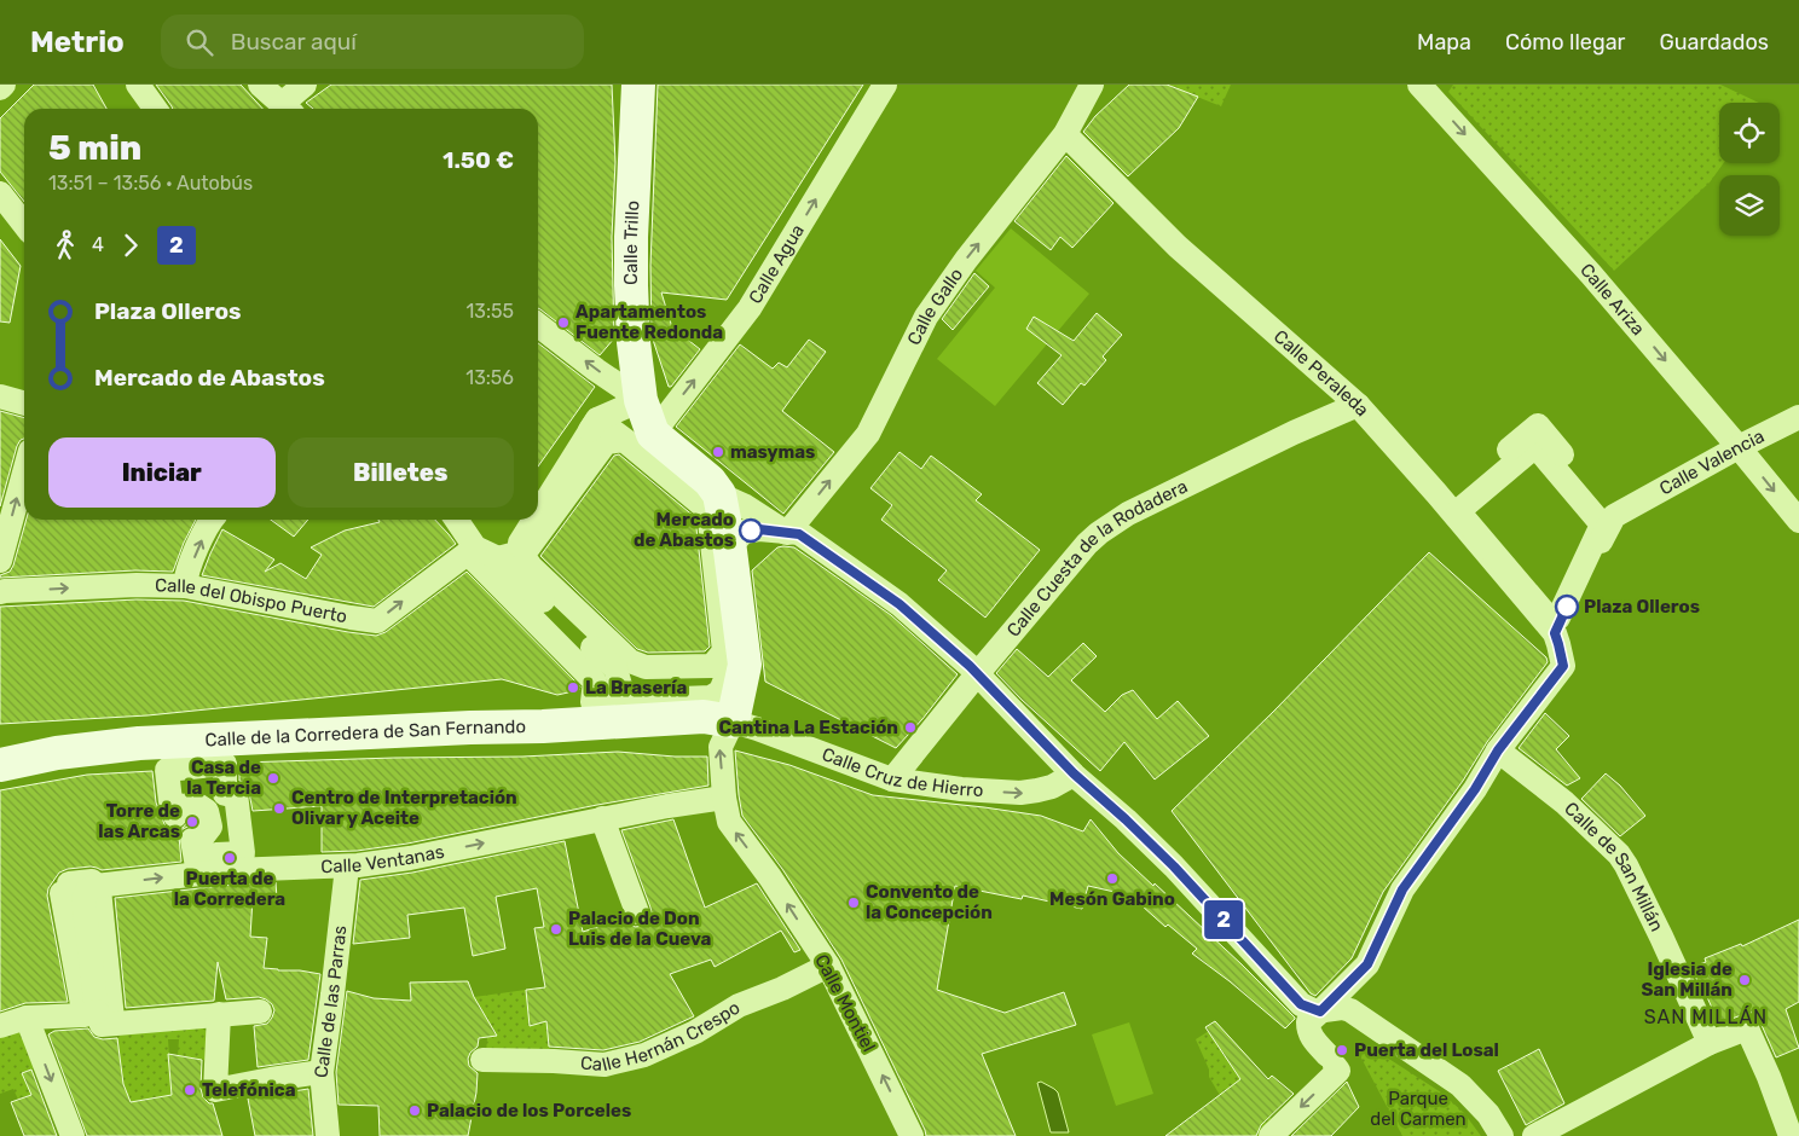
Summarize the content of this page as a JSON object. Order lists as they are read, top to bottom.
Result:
{
  "streets": {
    "street": [
      "Calle Trillo",
      "Calle Agua",
      "Calle Ariza",
      "Calle Gallo",
      "Calle Peraleda",
      "Calle Valencia",
      "Calle Cuesta de la Rodadera",
      "Calle del Obispo Puerto",
      "Calle de la Corredera de San Fernando",
      "Calle Cruz de Hierro",
      "Calle Ventanas",
      "Calle de San Millán",
      "Calle de las Parras",
      "Calle Montiel",
      "Calle Hernán Crespo"
    ]
  },
  "crossings": [
    ["Calle Trillo", "Calle Agua"],
    ["Calle Ariza", "Calle Valencia"],
    ["Calle Gallo", "Calle Peraleda"],
    ["Calle Peraleda", "Calle Cuesta de la Rodadera"],
    ["Calle Cuesta de la Rodadera", "Calle Cruz de Hierro"],
    ["Calle de la Corredera de San Fernando", "Calle Cruz de Hierro"],
    ["Calle de la Corredera de San Fernando", "Calle Montiel"],
    ["Calle Cruz de Hierro", "Calle Montiel"],
    ["Calle Ventanas", "Calle de las Parras"],
    ["Calle Ventanas", "Calle Montiel"],
    ["Calle Montiel", "Calle Hernán Crespo"]
  ],
  "one_way": [
    "Calle Agua",
    "Calle Ariza",
    "Calle Gallo",
    "Calle del Obispo Puerto",
    "Calle Cruz de Hierro",
    "Calle Ventanas"
  ],
  "districts": ["SAN MILLÁN"],
  "parks": ["Parque del Carmen"],
  "places": [
    "Apartamentos Fuente Redonda",
    "masymas",
    "Mercado de Abastos",
    "Plaza Olleros",
    "La Brasería",
    "Cantina La Estación",
    "Casa de la Tercia",
    "Centro de Interpretación Olivar y Aceite",
    "Torre de las Arcas",
    "Puerta de la Corredera",
    "Mesón Gabino",
    "Convento de la Concepción",
    "Palacio de Don Luis de la Cueva",
    "Iglesia de San Millán",
    "Puerta del Losal",
    "Telefónica",
    "Palacio de los Porceles"
  ],
  "lines": ["bus line 2"],
  "page": {
    "header": "Metrio",
    "search": "Buscar aquí",
    "nav": ["Mapa", "Cómo llegar", "Guardados"],
    "on_map": "2",
    "heading": ["5 min", "13:51 – 13:56 · Autobús", "1.50 €"],
    "legs": ["4", "2"],
    "list": [
      {
        "name": "Plaza Olleros",
        "value": "13:55"
      },
      {
        "name": "Mercado de Abastos",
        "value": "13:56"
      }
    ],
    "buttons": ["Iniciar", "Billetes"]
  }
}
